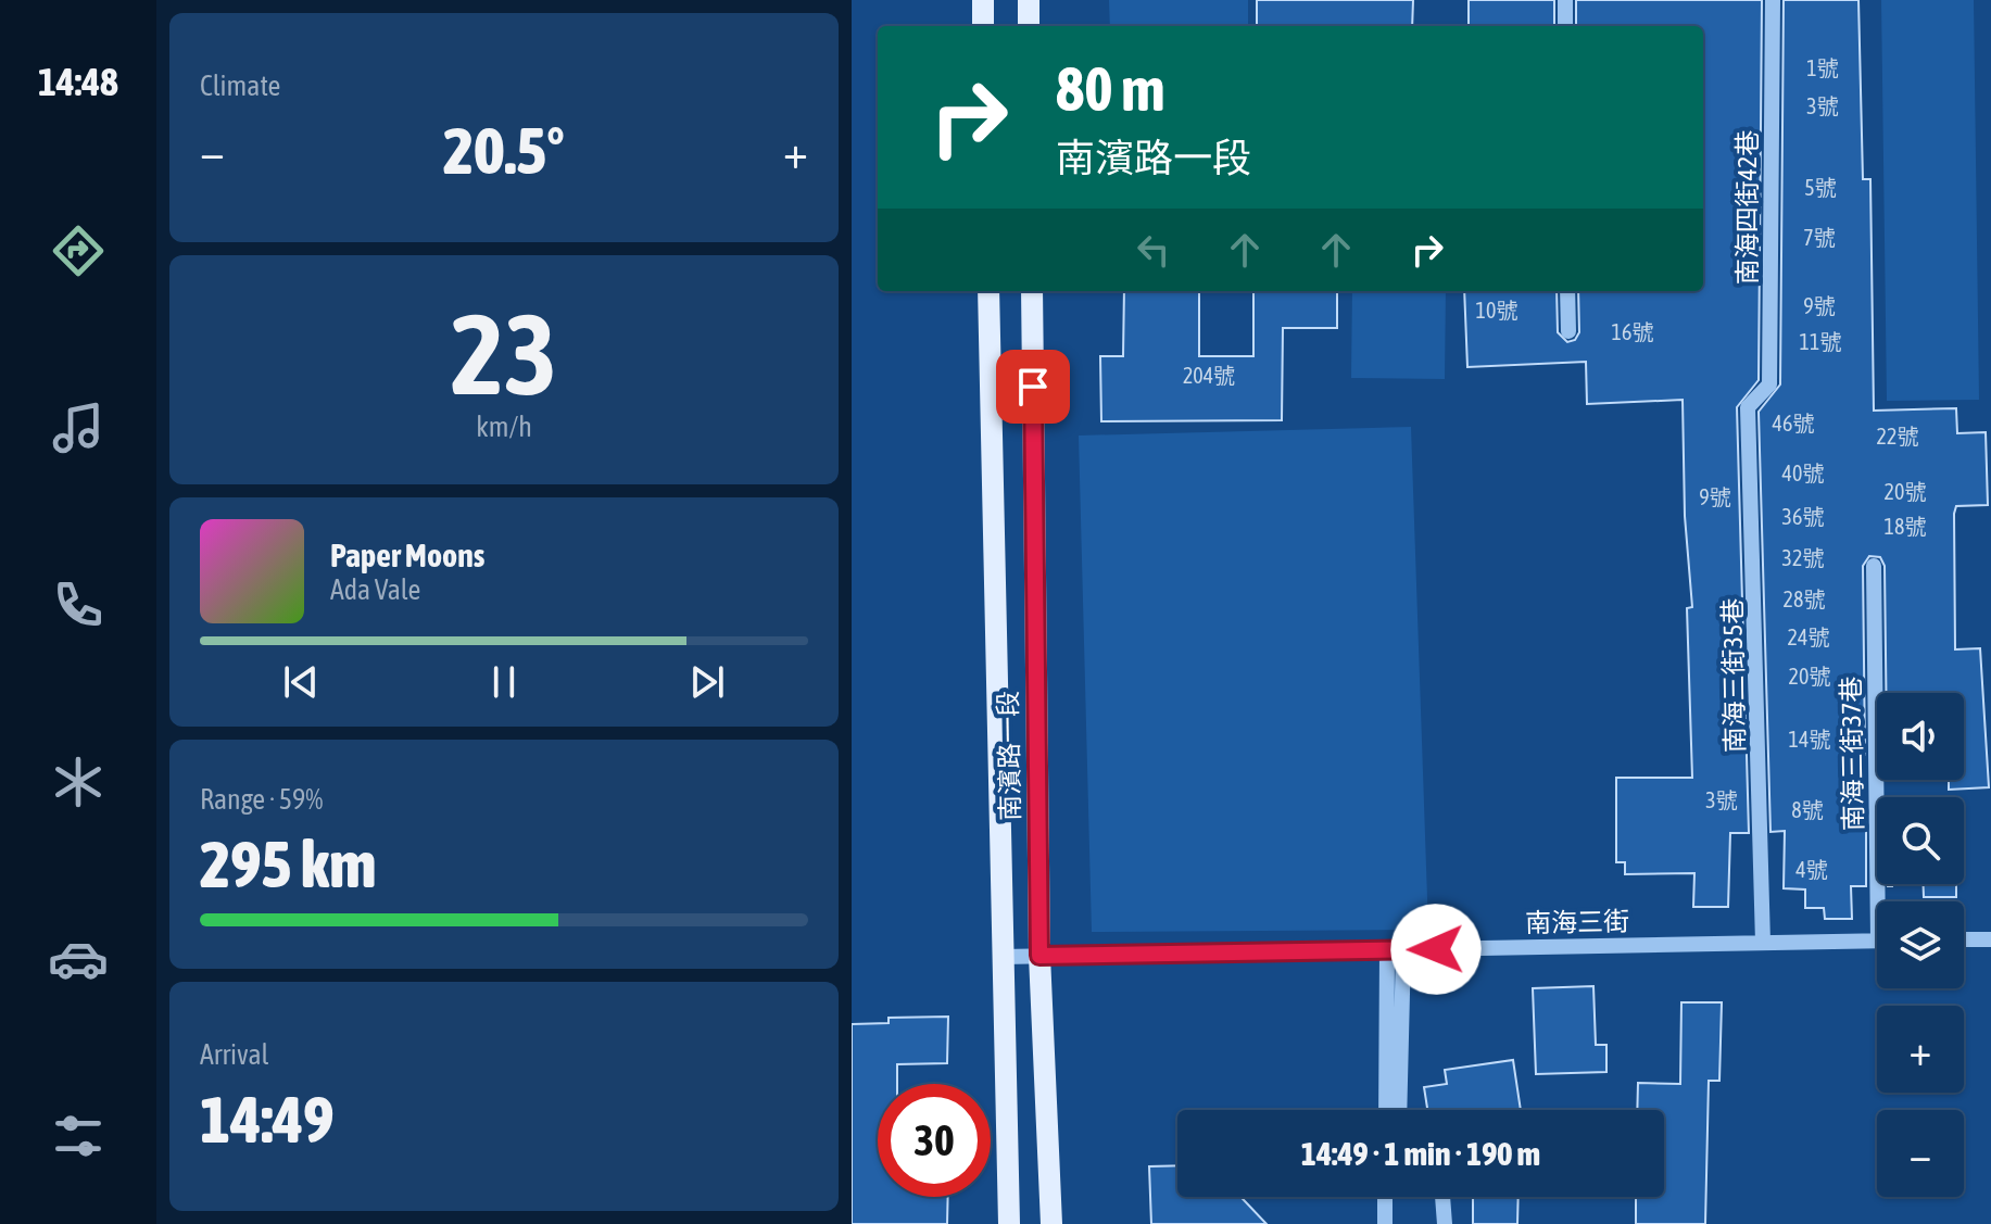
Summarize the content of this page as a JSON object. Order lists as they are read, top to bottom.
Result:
{
  "streets": {
    "main road": ["南濱路一段"],
    "street": [
      "南海四街42巷",
      "南海三街35巷",
      "南海三街37巷",
      "南海三街"
    ]
  },
  "crossings": [
    ["南海四街42巷", "南海三街35巷"],
    ["南海三街35巷", "南海三街"],
    ["南濱路一段", "南海三街"]
  ],
  "house_numbers": [
    "1號",
    "3號",
    "5號",
    "7號",
    "9號",
    "10號",
    "16號",
    "11號",
    "204號",
    "46號",
    "22號",
    "40號",
    "20號",
    "9號",
    "36號",
    "18號",
    "32號",
    "28號",
    "24號",
    "20號",
    "14號",
    "3號",
    "8號",
    "4號"
  ],
  "page": {
    "tabs": "14:48",
    "tile": [
      "Climate",
      ["23", "km/h"],
      ["Range · 59%", "295 km"],
      ["Arrival", "14:49"]
    ],
    "turn": ["80 m", "南濱路一段"],
    "heat": ["−", "20.5°", "+"],
    "song": ["Paper Moons", "Ada Vale"],
    "map_buttons": ["+", "−"],
    "limit": "30",
    "trip": "14:49 · 1 min · 190 m"
  }
}
